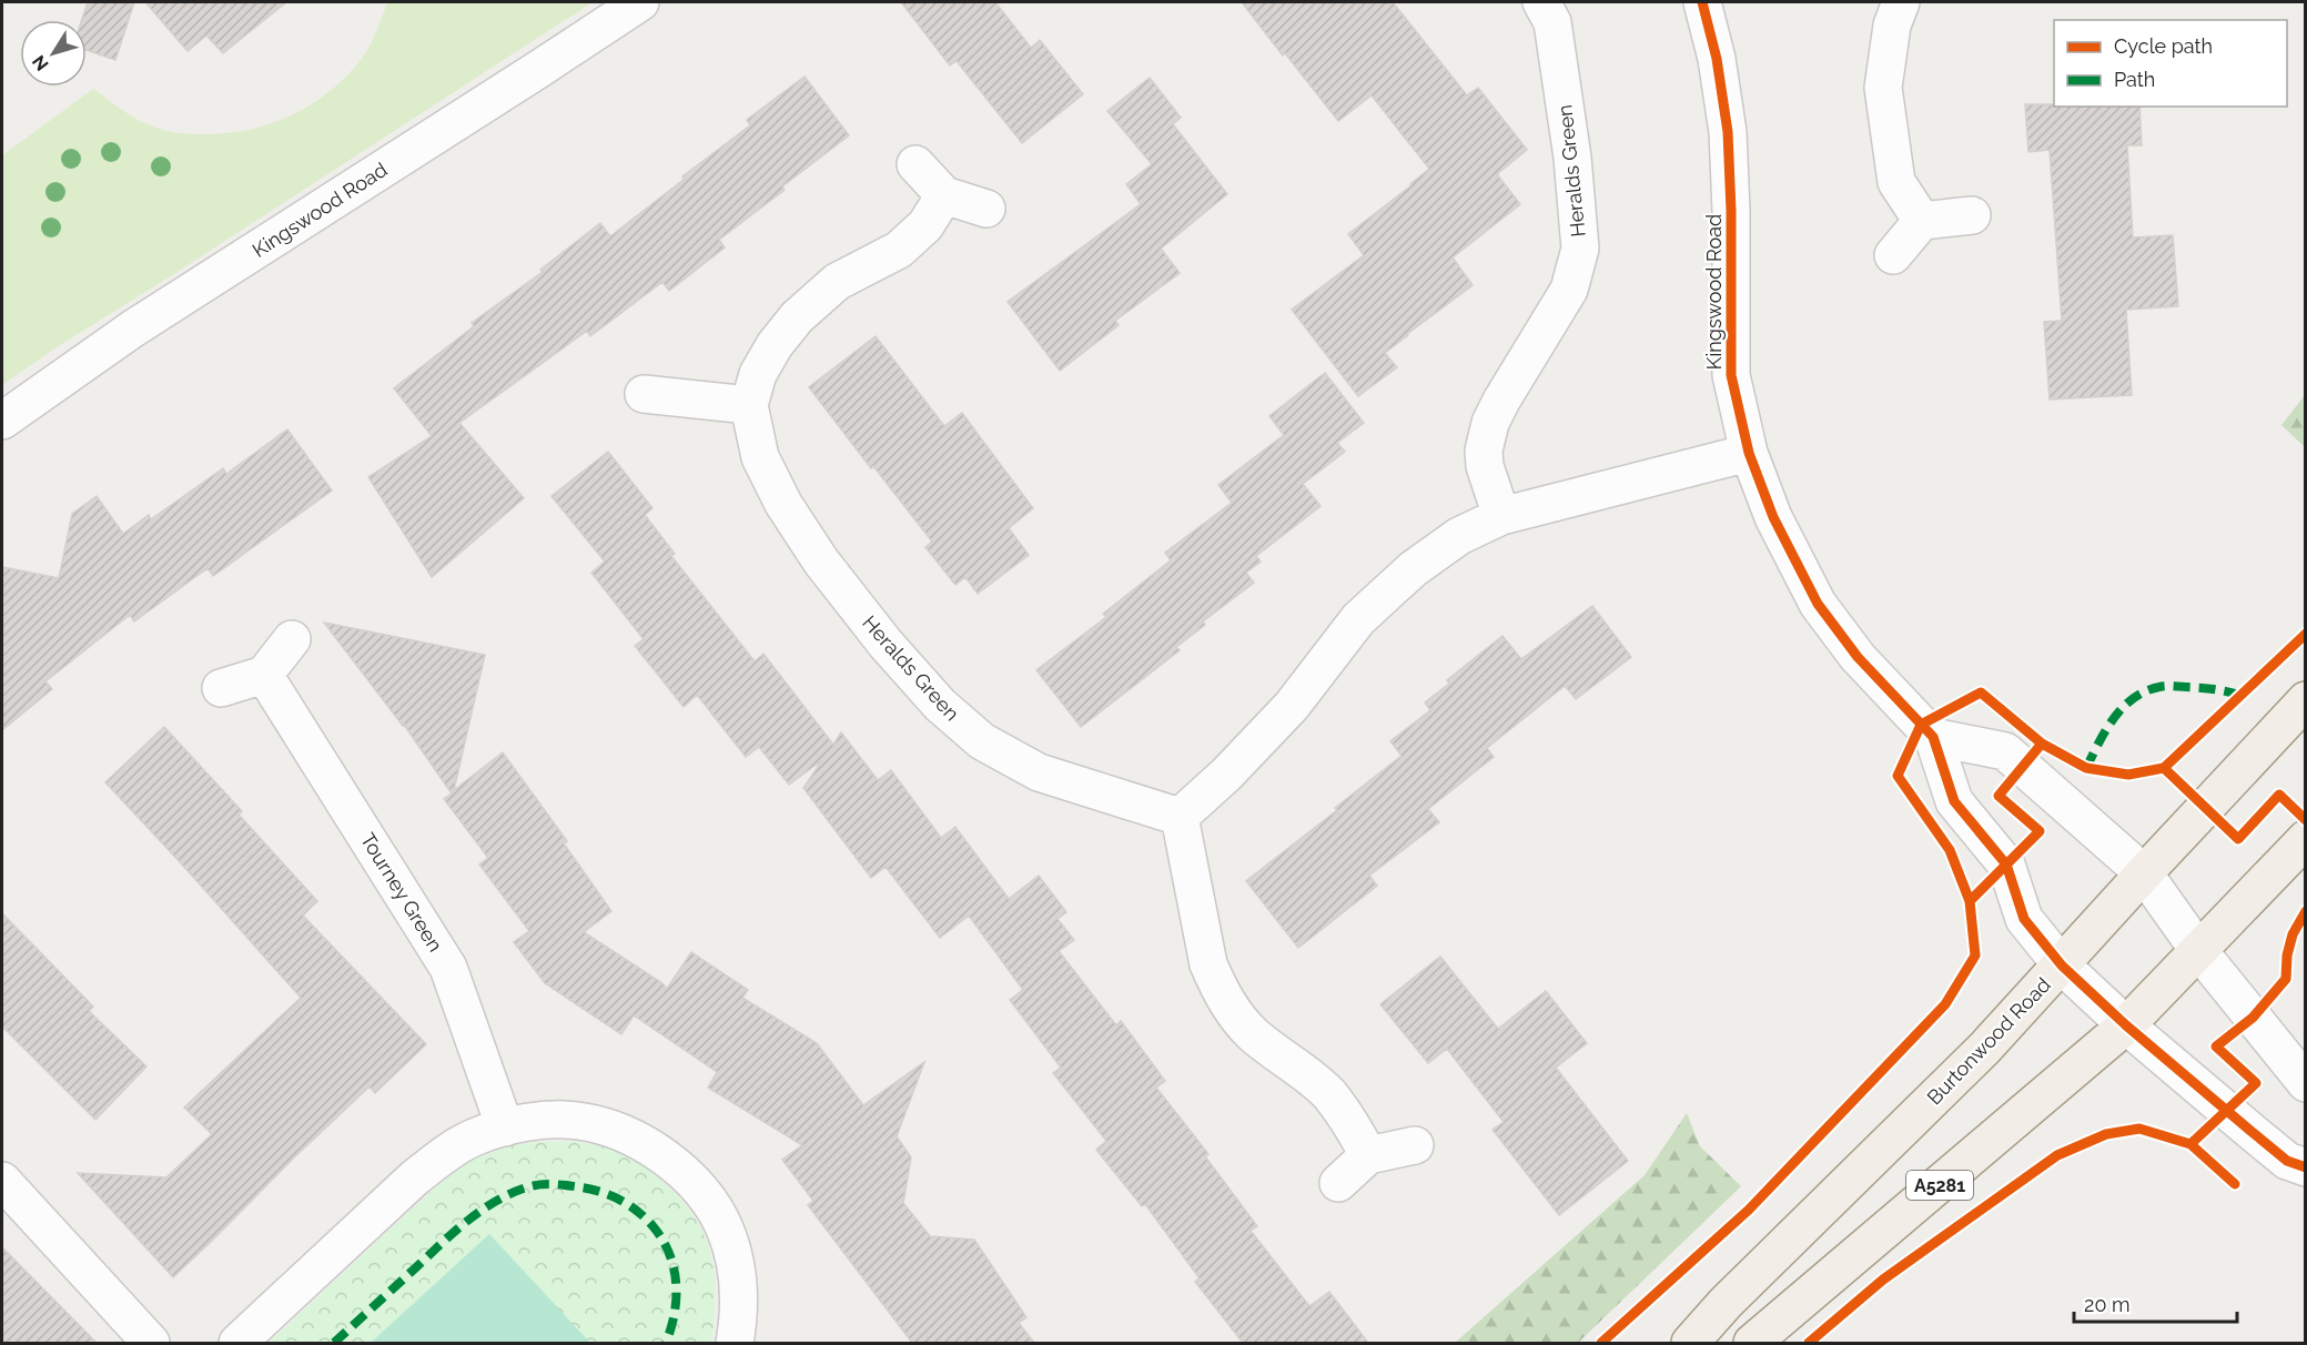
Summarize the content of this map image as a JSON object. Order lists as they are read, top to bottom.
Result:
{
  "streets": {
    "main road": ["Burtonwood Road", "A5281"],
    "street": ["Heralds Green", "Kingswood Road", "Tourney Green"]
  },
  "crossings": [
    ["Kingswood Road", "Burtonwood Road"],
    ["Kingswood Road", "A5281"]
  ],
  "legend": ["Cycle path", "Path"],
  "scale_bar": "20 m",
  "north": "bottom left"
}
